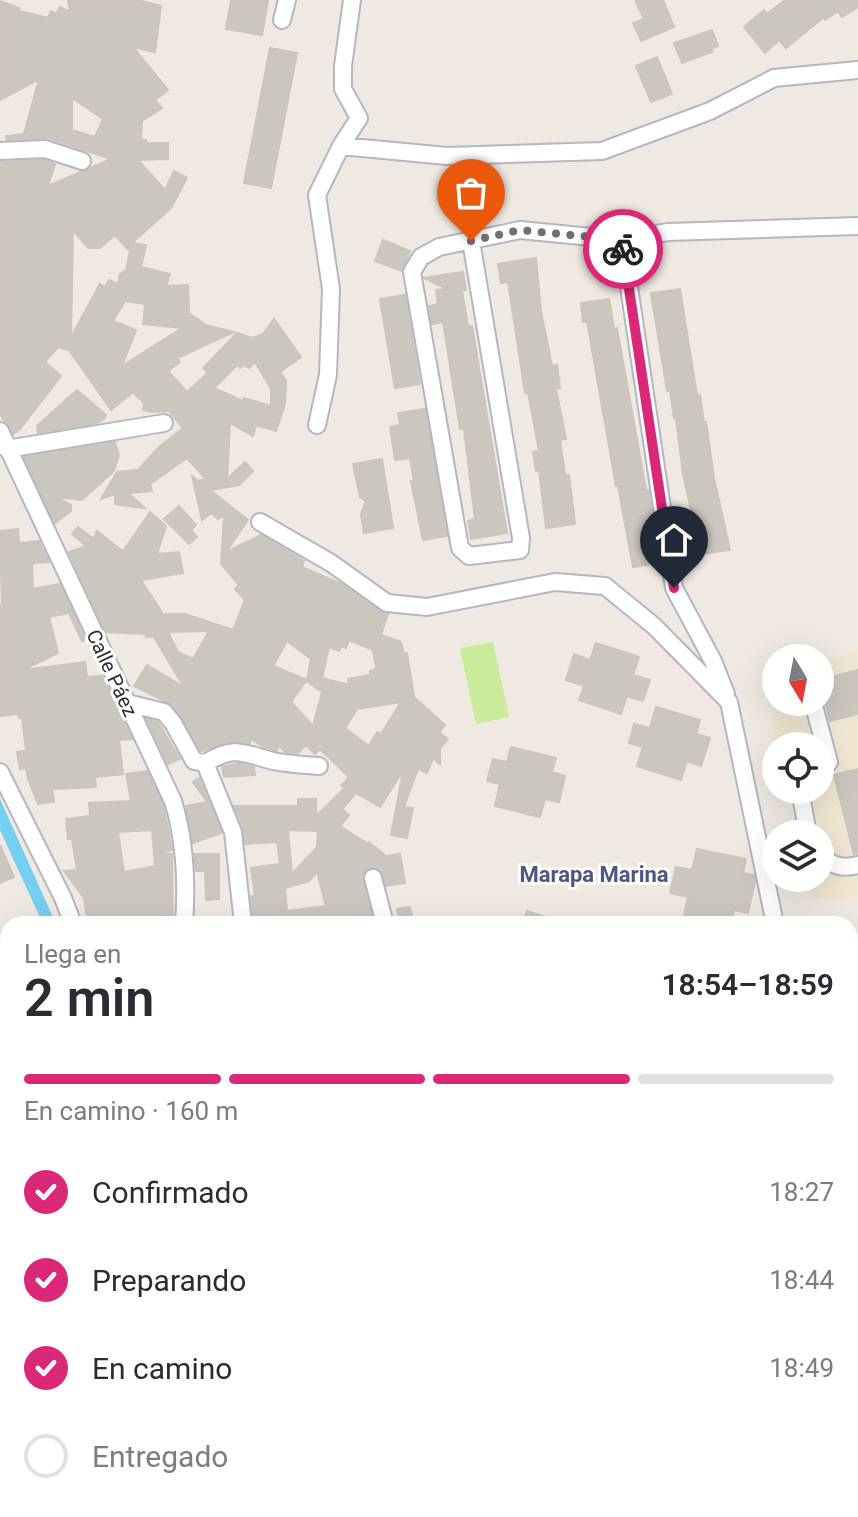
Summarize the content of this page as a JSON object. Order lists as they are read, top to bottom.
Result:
{
  "streets": {
    "street": ["Calle Páez"]
  },
  "districts": ["Marapa Marina"],
  "north": "bottom",
  "page": {
    "heading": ["2 min", "Llega en", "18:54–18:59"],
    "bar": "En camino · 160 m",
    "list": [
      ["Confirmado", "18:27"],
      ["Preparando", "18:44"],
      ["En camino", "18:49"],
      "Entregado"
    ]
  }
}
